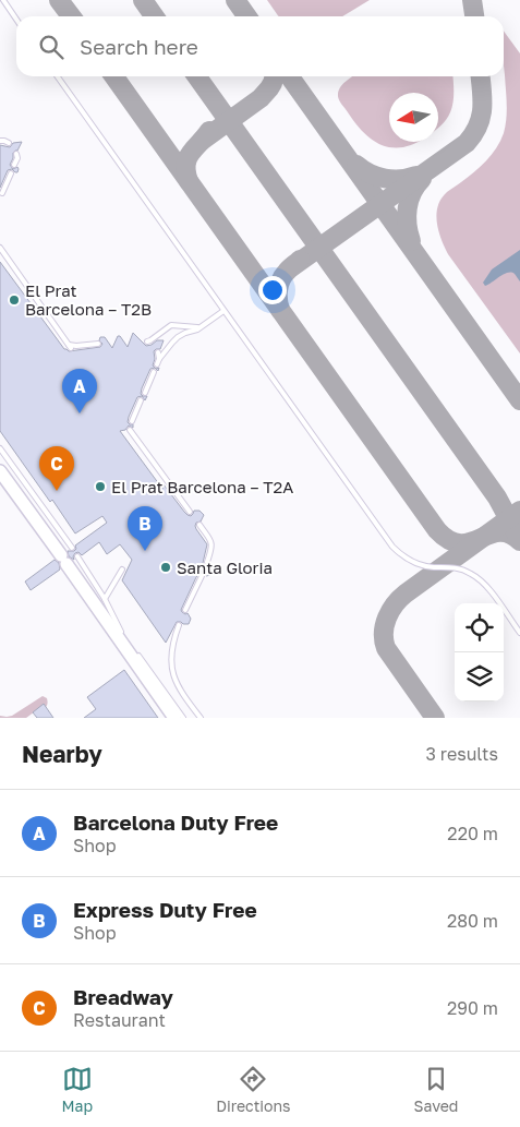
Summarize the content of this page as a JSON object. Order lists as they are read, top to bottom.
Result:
{
  "places": ["El Prat Barcelona – T2B", "El Prat Barcelona – T2A", "Santa Gloria"],
  "north": "left",
  "page": {
    "search": "Search here",
    "pins": ["A", "C", "B"],
    "heading": ["Nearby", "3 results"],
    "list": [
      {
        "mark": "A",
        "name": "Barcelona Duty Free",
        "note": "Shop",
        "value": "220 m"
      },
      {
        "mark": "B",
        "name": "Express Duty Free",
        "note": "Shop",
        "value": "280 m"
      },
      {
        "mark": "C",
        "name": "Breadway",
        "note": "Restaurant",
        "value": "290 m"
      }
    ],
    "nav": ["Map", "Directions", "Saved"]
  }
}
